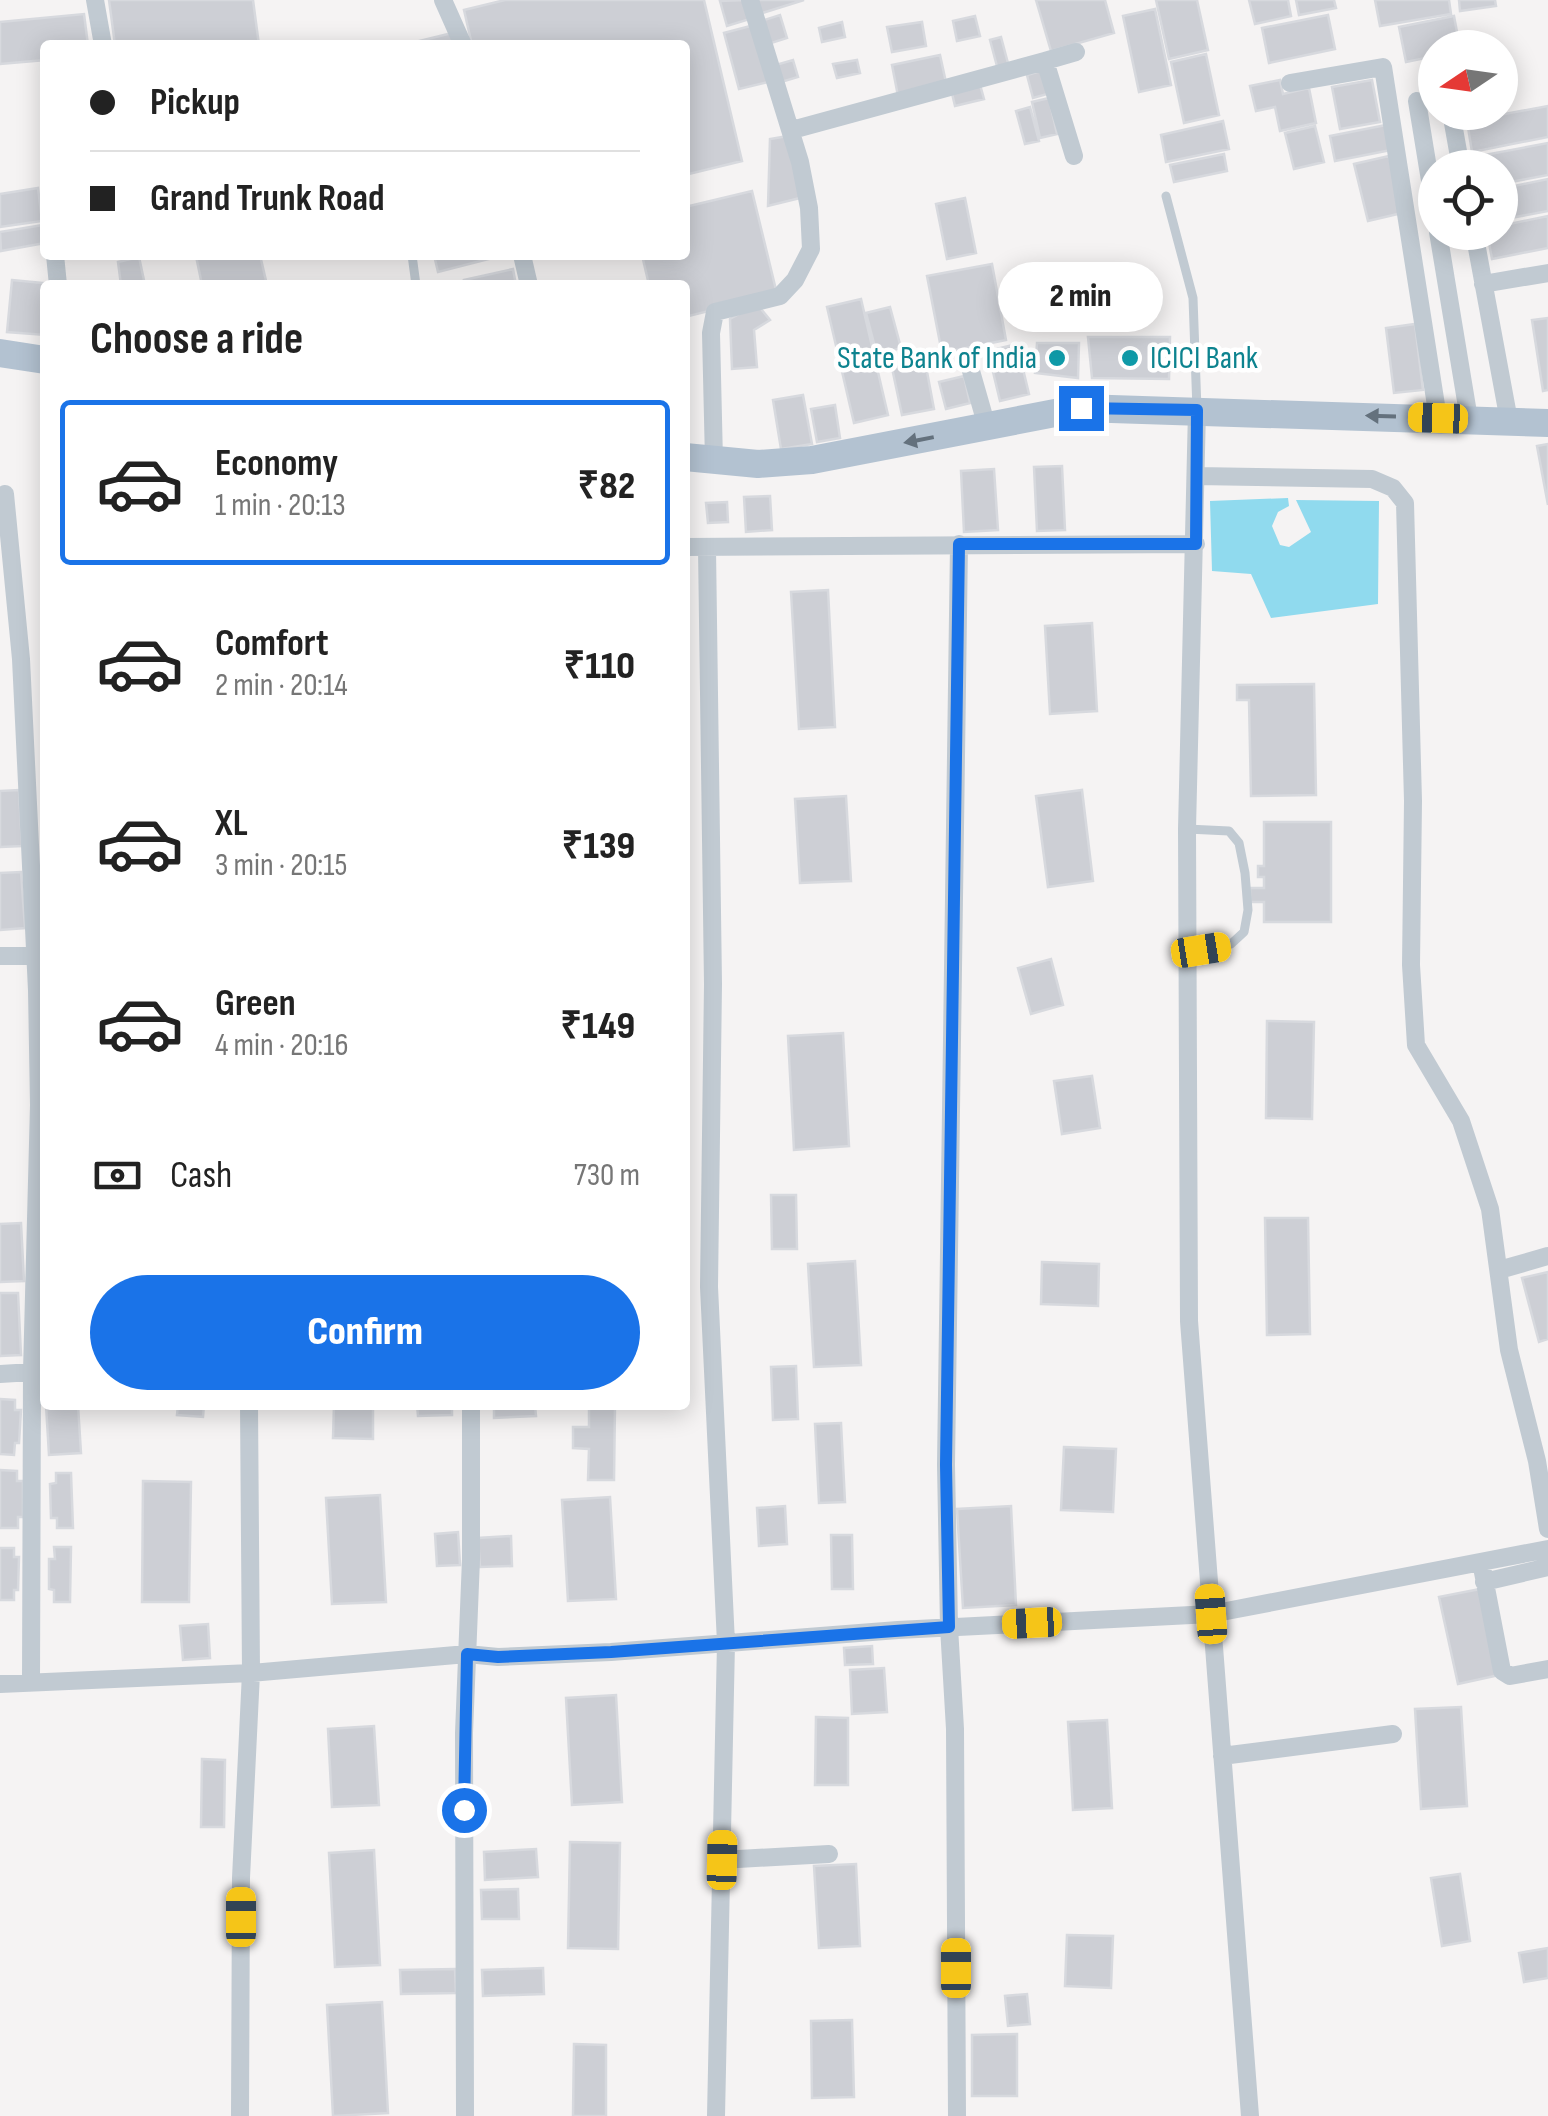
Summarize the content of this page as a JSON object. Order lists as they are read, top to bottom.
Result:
{
  "places": ["State Bank of India", "ICICI Bank"],
  "north": "left",
  "page": {
    "banner": ["Pickup", "Grand Trunk Road"],
    "bubble": "2 min",
    "heading": "Choose a ride",
    "list": [
      {
        "name": "Economy",
        "note": "1 min · 20:13",
        "value": "₹82"
      },
      {
        "name": "Comfort",
        "note": "2 min · 20:14",
        "value": "₹110"
      },
      {
        "name": "XL",
        "note": "3 min · 20:15",
        "value": "₹139"
      },
      {
        "name": "Green",
        "note": "4 min · 20:16",
        "value": "₹149"
      }
    ],
    "pay": ["Cash", "730 m"],
    "buttons": "Confirm"
  }
}
